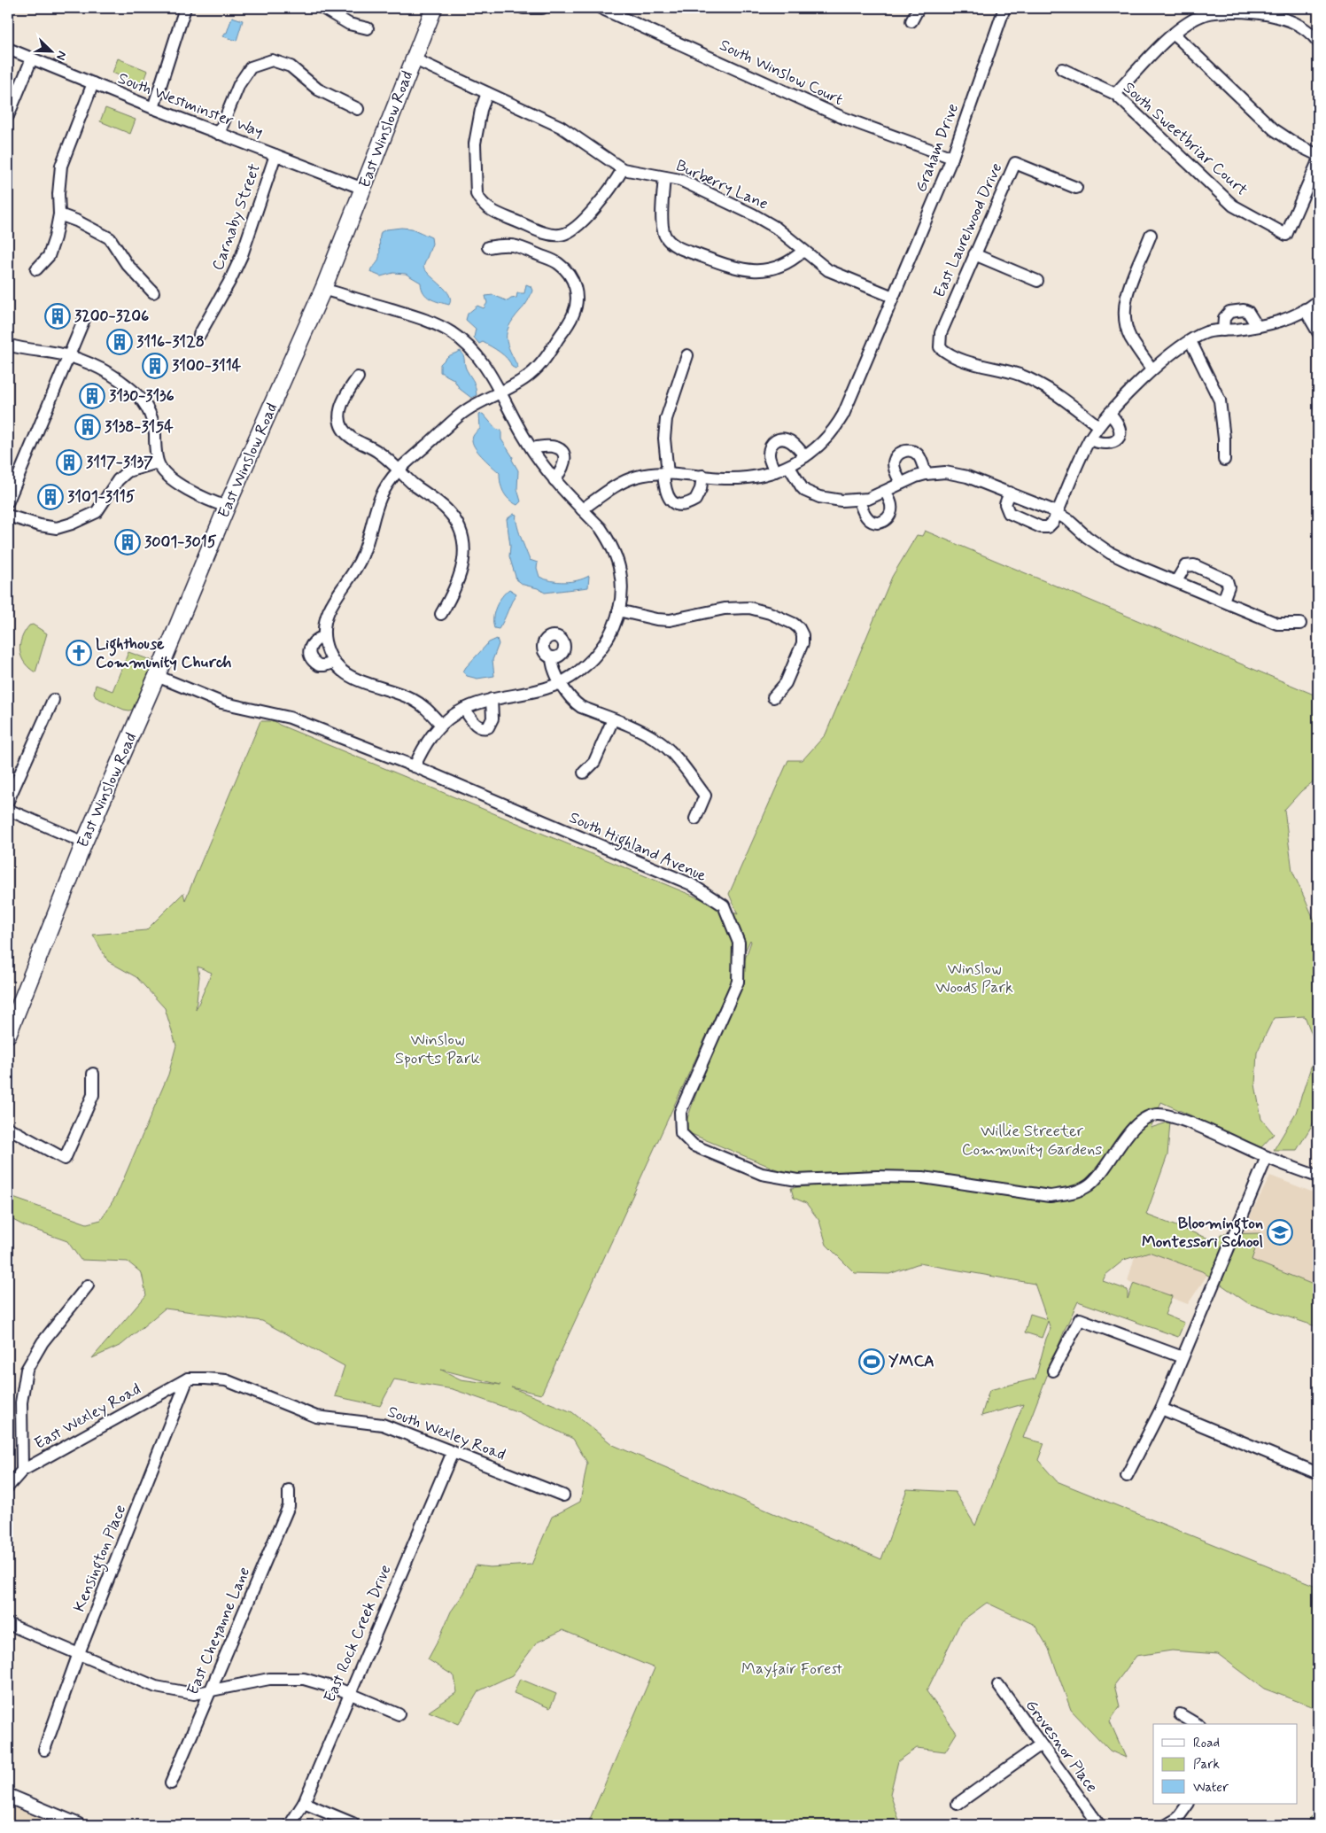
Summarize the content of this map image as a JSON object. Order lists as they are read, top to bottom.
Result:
{
  "streets": {
    "main road": ["East Winslow Road"],
    "street": [
      "South Winslow Court",
      "South Westminster Way",
      "South Sweetbriar Court",
      "Graham Drive",
      "Burberry Lane",
      "Carnaby Street",
      "East Laurelwood Drive",
      "South Highland Avenue",
      "East Wexley Road",
      "South Wexley Road",
      "Kensington Place",
      "East Cheyanne Lane",
      "East Rock Creek Drive",
      "Grovesnor Place"
    ]
  },
  "crossings": [
    ["South Winslow Court", "Graham Drive"],
    ["South Westminster Way", "East Winslow Road"],
    ["South Westminster Way", "Carnaby Street"],
    ["East Winslow Road", "Burberry Lane"],
    ["East Winslow Road", "South Highland Avenue"],
    ["Graham Drive", "Burberry Lane"],
    ["East Wexley Road", "South Wexley Road"],
    ["East Wexley Road", "Kensington Place"],
    ["South Wexley Road", "Kensington Place"],
    ["South Wexley Road", "East Rock Creek Drive"]
  ],
  "parks": [
    "Winslow Woods Park",
    "Winslow Sports Park",
    "Willie Streeter Community Gardens",
    "Mayfair Forest"
  ],
  "places": {
    "building": [
      "3200-3206",
      "3116-3128",
      "3100-3114",
      "3130-3136",
      "3138-3154",
      "3117-3137",
      "3101-3115",
      "3001-3015"
    ],
    "church": ["Lighthouse Community Church"],
    "school or university": ["Bloomington Montessori School"],
    "sports": ["YMCA"]
  },
  "legend": ["Road", "Park", "Water"],
  "north": "bottom right"
}
